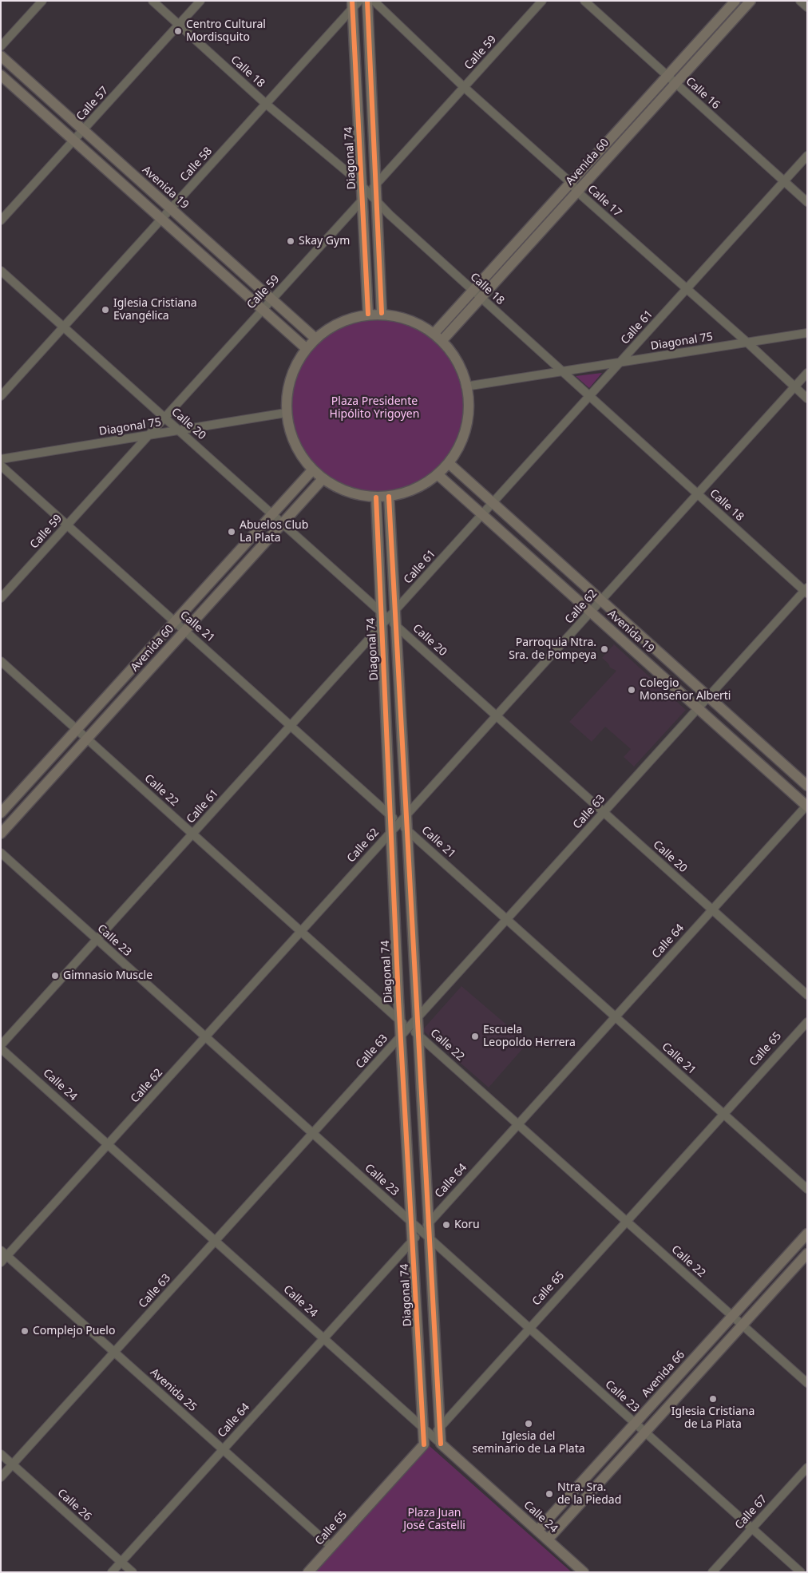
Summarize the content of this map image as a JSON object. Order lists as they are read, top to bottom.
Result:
{
  "streets": {
    "main road": [
      "Diagonal 74",
      "Avenida 60",
      "Avenida 19",
      "Calle 65",
      "Calle 24",
      "Avenida 66"
    ],
    "street": [
      "Calle 59",
      "Calle 18",
      "Calle 16",
      "Calle 57",
      "Calle 58",
      "Calle 17",
      "Calle 61",
      "Diagonal 75",
      "Calle 20",
      "Calle 62",
      "Calle 21",
      "Calle 22",
      "Calle 63",
      "Calle 23",
      "Calle 64",
      "Avenida 25",
      "Calle 26",
      "Calle 67"
    ]
  },
  "crossings": [
    ["Calle 59", "Calle 18"],
    ["Calle 59", "Diagonal 74"],
    ["Calle 59", "Avenida 19"],
    ["Calle 59", "Calle 17"],
    ["Calle 59", "Diagonal 75"],
    ["Calle 59", "Calle 20"],
    ["Calle 59", "Calle 21"],
    ["Calle 18", "Calle 57"],
    ["Calle 18", "Diagonal 74"],
    ["Calle 18", "Avenida 60"],
    ["Calle 18", "Calle 58"],
    ["Calle 18", "Calle 61"],
    ["Calle 18", "Diagonal 75"],
    ["Calle 18", "Calle 62"],
    ["Calle 18", "Calle 63"],
    ["Calle 16", "Avenida 60"],
    ["Calle 16", "Calle 61"],
    ["Calle 57", "Avenida 19"],
    ["Diagonal 74", "Calle 58"],
    ["Diagonal 74", "Calle 61"],
    ["Diagonal 74", "Calle 20"],
    ["Diagonal 74", "Calle 62"],
    ["Diagonal 74", "Calle 21"],
    ["Diagonal 74", "Calle 22"],
    ["Diagonal 74", "Calle 63"],
    ["Diagonal 74", "Calle 23"],
    ["Diagonal 74", "Calle 64"],
    ["Diagonal 74", "Calle 65"],
    ["Diagonal 74", "Calle 24"],
    ["Avenida 60", "Calle 17"],
    ["Avenida 60", "Calle 20"],
    ["Avenida 60", "Calle 21"],
    ["Avenida 60", "Calle 22"],
    ["Calle 58", "Avenida 19"],
    ["Calle 58", "Calle 20"],
    ["Avenida 19", "Calle 61"],
    ["Avenida 19", "Calle 62"],
    ["Avenida 19", "Calle 63"],
    ["Avenida 19", "Calle 64"],
    ["Calle 17", "Calle 61"],
    ["Calle 17", "Diagonal 75"],
    ["Calle 17", "Calle 62"],
    ["Calle 61", "Diagonal 75"],
    ["Calle 61", "Calle 20"],
    ["Calle 61", "Calle 21"],
    ["Calle 61", "Calle 22"],
    ["Calle 61", "Calle 23"],
    ["Calle 61", "Calle 24"],
    ["Diagonal 75", "Calle 20"],
    ["Calle 20", "Calle 62"],
    ["Calle 20", "Calle 63"],
    ["Calle 20", "Calle 64"],
    ["Calle 62", "Calle 21"],
    ["Calle 62", "Calle 22"],
    ["Calle 62", "Calle 23"],
    ["Calle 62", "Calle 24"],
    ["Calle 62", "Avenida 25"],
    ["Calle 21", "Calle 63"],
    ["Calle 21", "Calle 64"],
    ["Calle 21", "Calle 65"],
    ["Calle 22", "Calle 63"],
    ["Calle 22", "Calle 64"],
    ["Calle 22", "Calle 65"],
    ["Calle 22", "Avenida 66"],
    ["Calle 63", "Calle 23"],
    ["Calle 63", "Calle 24"],
    ["Calle 63", "Avenida 25"],
    ["Calle 63", "Calle 26"],
    ["Calle 23", "Calle 64"],
    ["Calle 23", "Calle 65"],
    ["Calle 23", "Avenida 66"],
    ["Calle 23", "Calle 67"],
    ["Calle 64", "Calle 24"],
    ["Calle 64", "Avenida 25"],
    ["Calle 64", "Calle 26"],
    ["Calle 65", "Calle 24"],
    ["Calle 65", "Avenida 25"],
    ["Calle 24", "Avenida 66"]
  ],
  "parks": ["Plaza Presidente Hipólito Yrigoyen", "Plaza Juan José Castelli"],
  "places": [
    "Centro Cultural Mordisquito",
    "Skay Gym",
    "Iglesia Cristiana Evangélica",
    "Abuelos Club La Plata",
    "Parroquia Ntra. Sra. de Pompeya",
    "Colegio Monseñor Alberti",
    "Gimnasio Muscle",
    "Escuela Leopoldo Herrera",
    "Koru",
    "Complejo Puelo",
    "Iglesia Cristiana de La Plata",
    "Iglesia del seminario de La Plata",
    "Ntra. Sra. de la Piedad"
  ]
}
